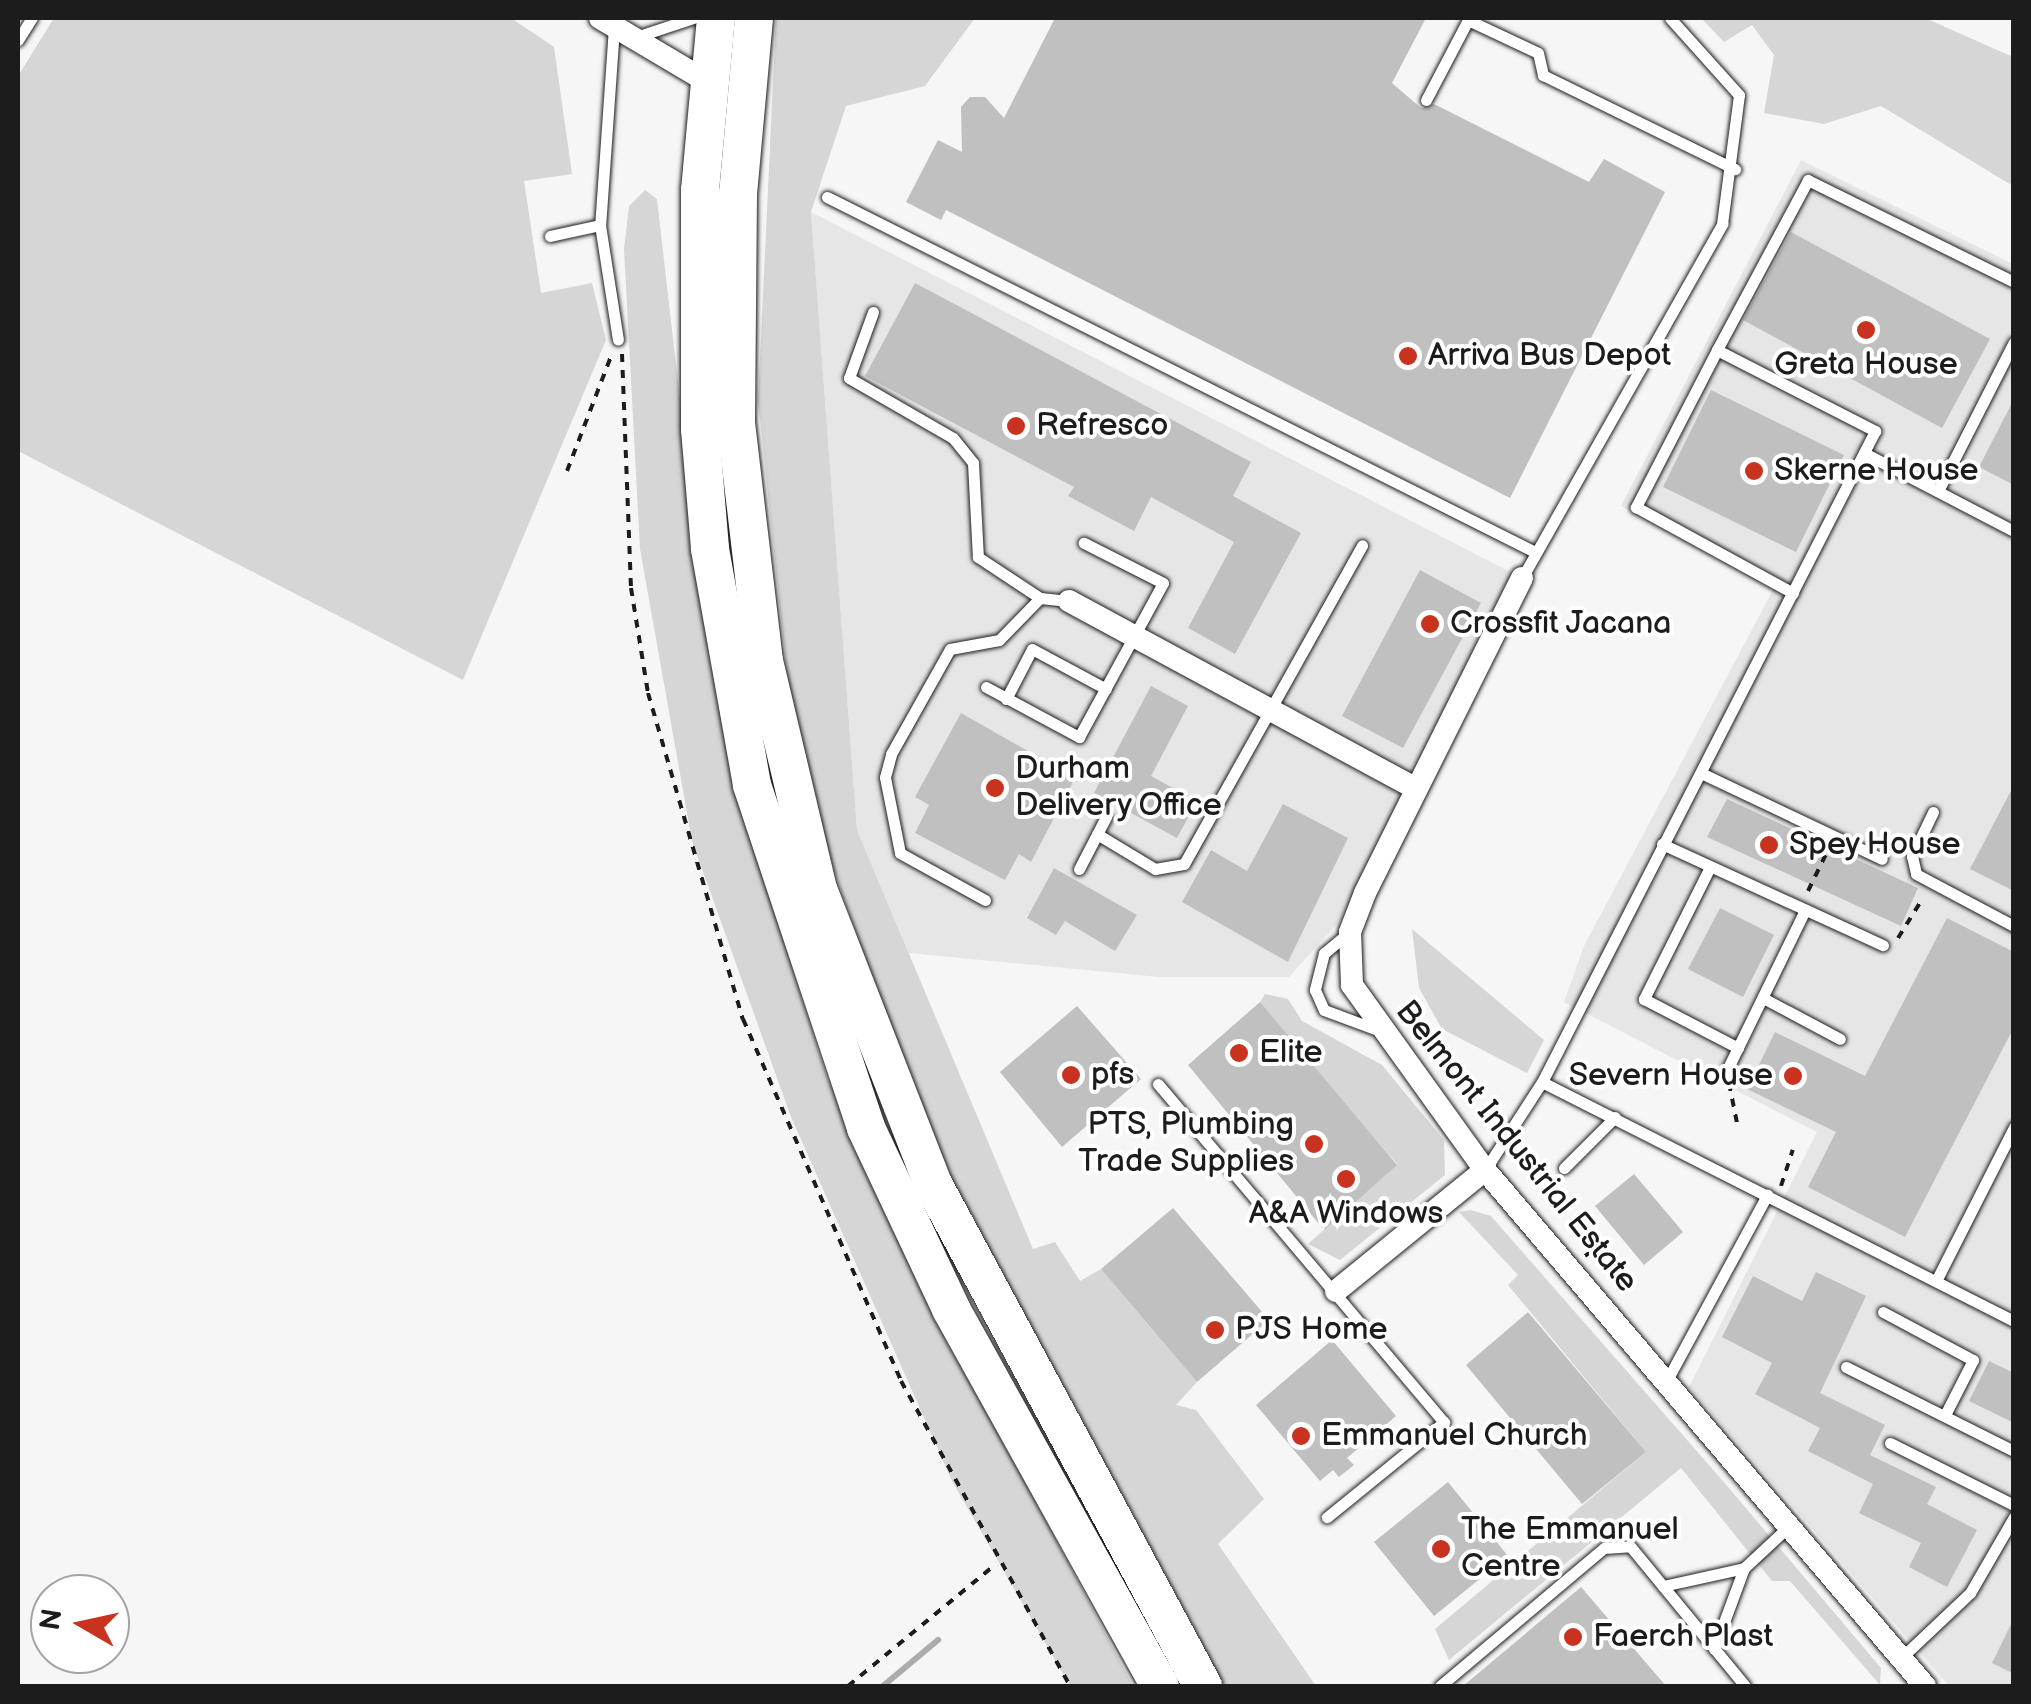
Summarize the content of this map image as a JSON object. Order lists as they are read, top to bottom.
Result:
{
  "streets": {
    "street": ["Belmont Industrial Estate"]
  },
  "places": [
    "Greta House",
    "Arriva Bus Depot",
    "Refresco",
    "Skerne House",
    "Crossfit Jacana",
    "Durham Delivery Office",
    "Spey House",
    "Elite",
    "pfs",
    "Severn House",
    "PTS, Plumbing Trade Supplies",
    "A&A Windows",
    "PJS Home",
    "Emmanuel Church",
    "The Emmanuel Centre",
    "Faerch Plast"
  ],
  "north": "left"
}
